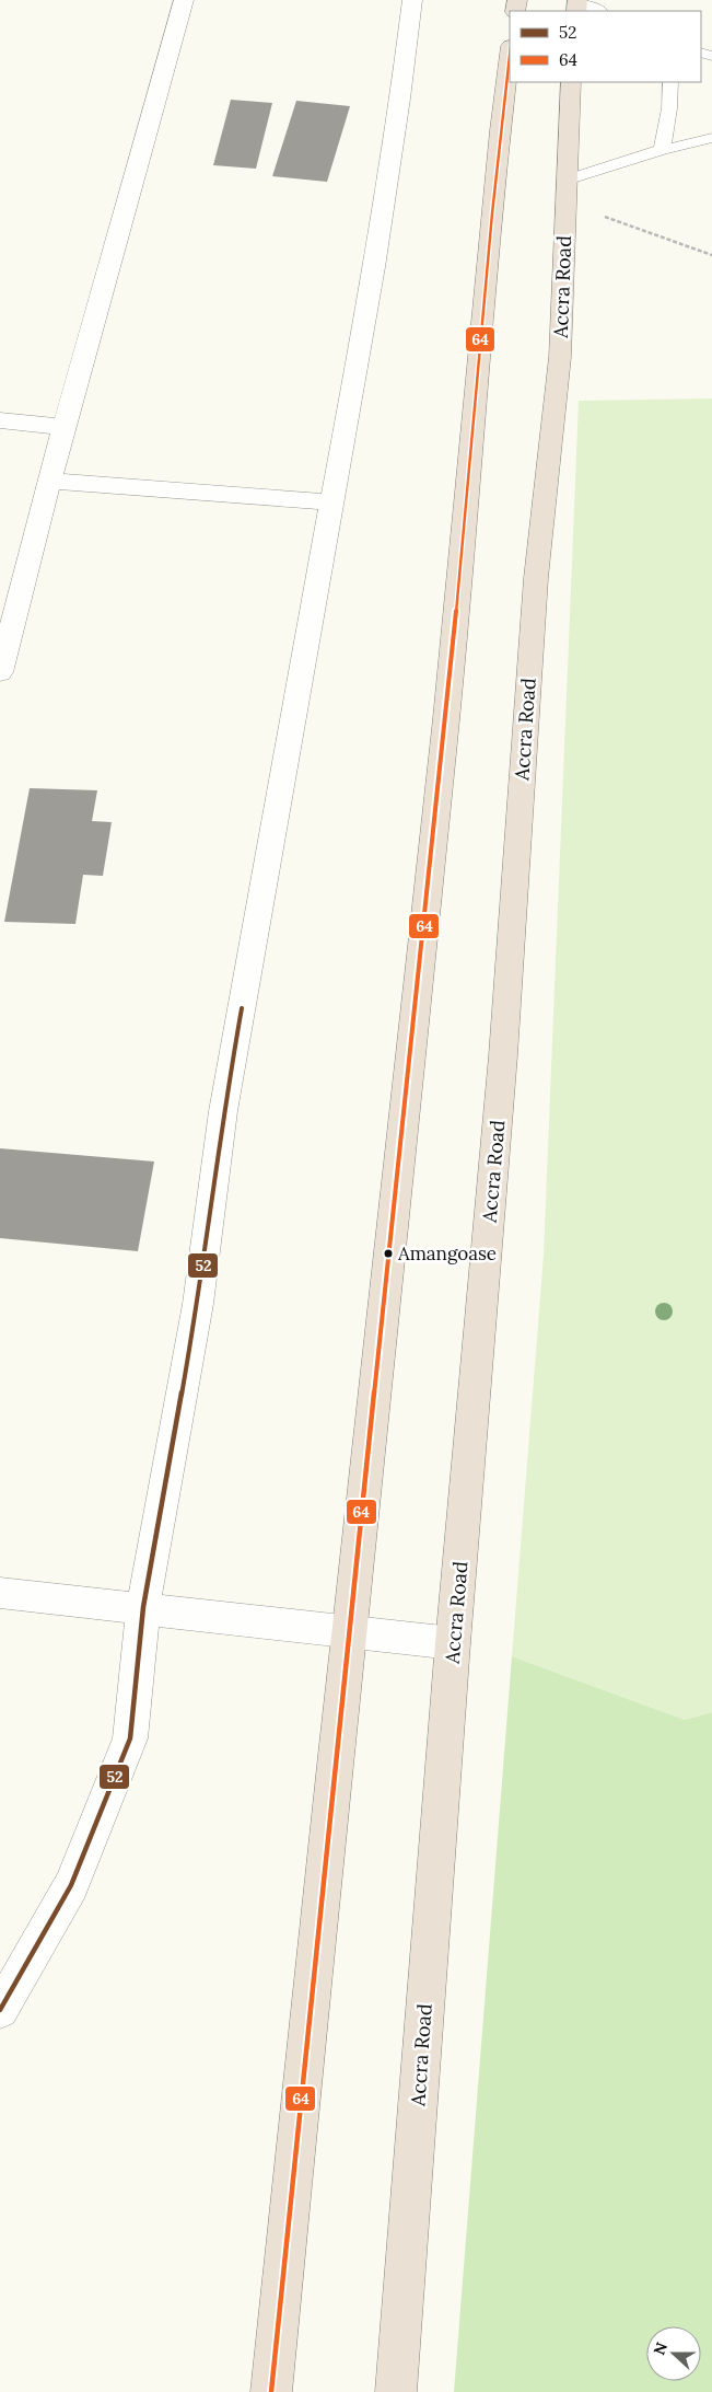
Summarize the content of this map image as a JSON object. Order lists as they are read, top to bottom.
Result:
{
  "streets": {
    "highway": ["Accra Road"]
  },
  "places": ["Amangoase"],
  "lines": ["transit line 64", "transit line 52"],
  "legend": ["52", "64"],
  "north": "left"
}
